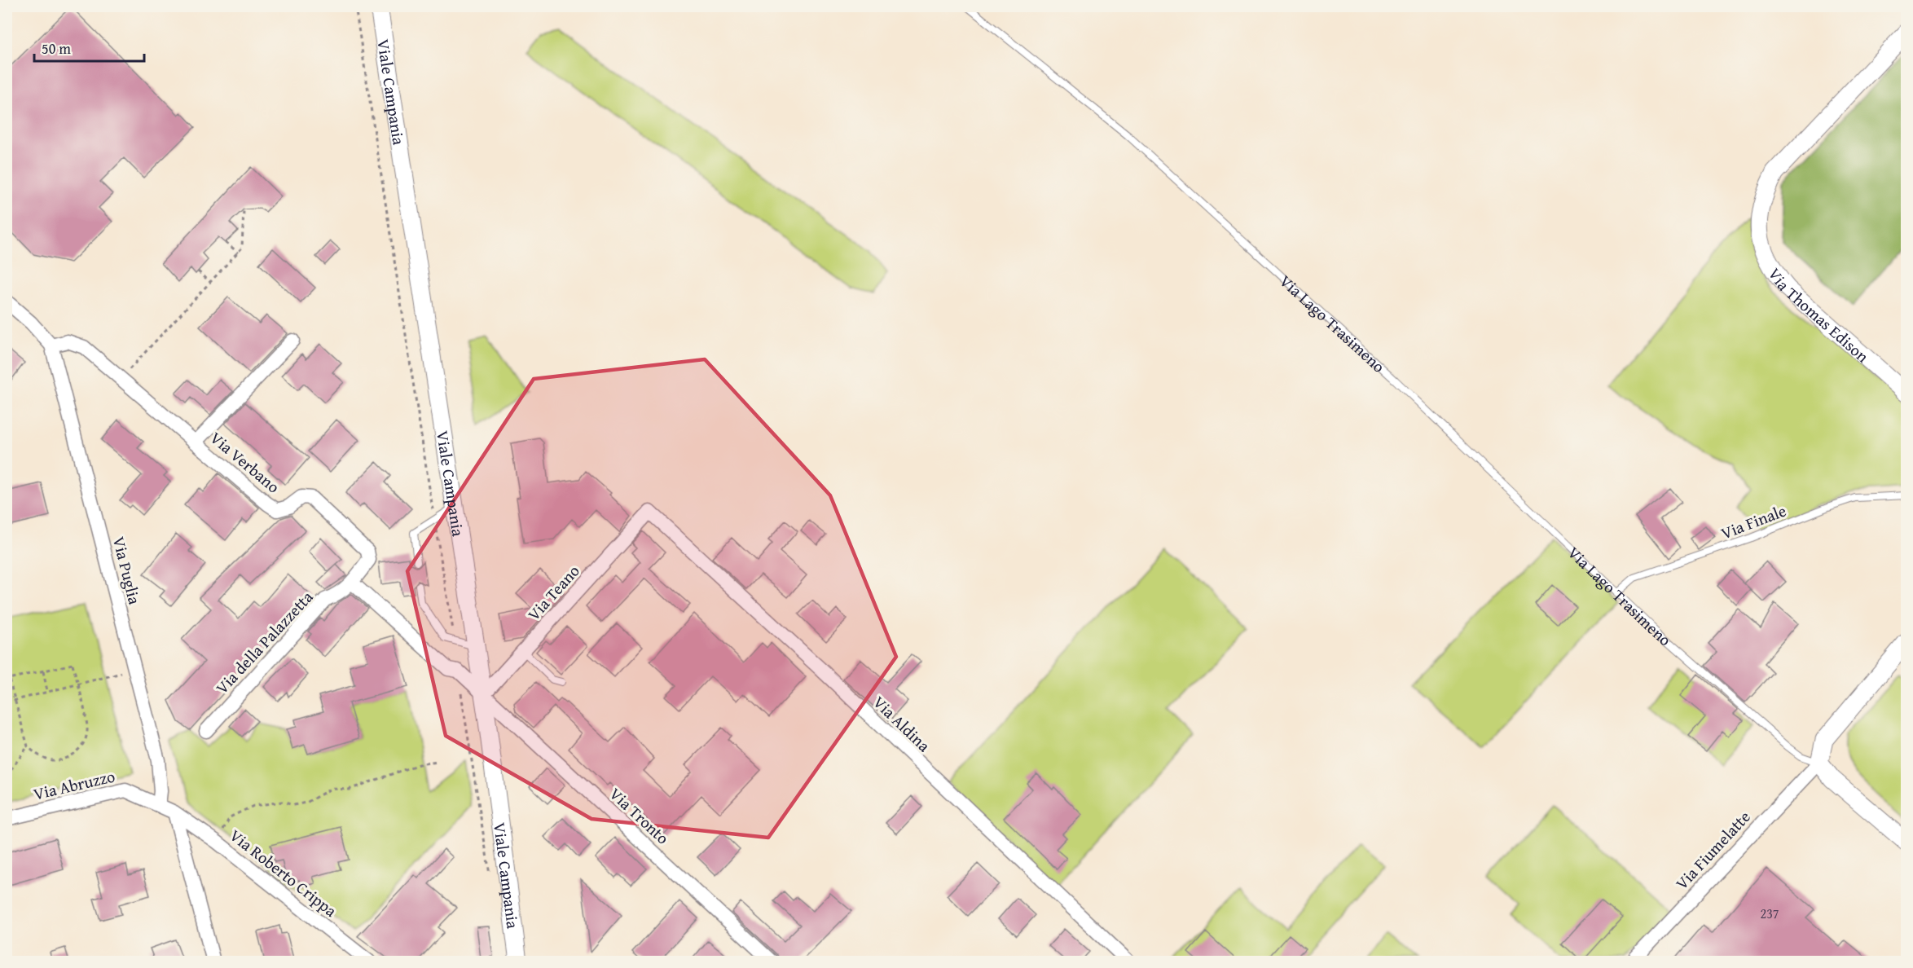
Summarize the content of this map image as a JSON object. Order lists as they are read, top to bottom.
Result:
{
  "streets": {
    "street": [
      "Viale Campania",
      "Via Thomas Edison",
      "Via Verbano",
      "Via Puglia",
      "Via Teano",
      "Via della Palazzetta",
      "Via Aldina",
      "Via Abruzzo",
      "Via Tronto",
      "Via Fiumelatte",
      "Via Roberto Crippa"
    ],
    "lane": ["Via Lago Trasimeno", "Via Finale"]
  },
  "crossings": [
    ["Viale Campania", "Via Teano"],
    ["Viale Campania", "Via Tronto"],
    ["Via Lago Trasimeno", "Via Finale"],
    ["Via Lago Trasimeno", "Via Fiumelatte"],
    ["Via Verbano", "Via Puglia"],
    ["Via Verbano", "Via della Palazzetta"],
    ["Via Puglia", "Via Abruzzo"],
    ["Via Teano", "Via Aldina"],
    ["Via Teano", "Via Tronto"],
    ["Via Abruzzo", "Via Roberto Crippa"]
  ],
  "house_numbers": ["237"],
  "scale_bar": "50 m"
}
